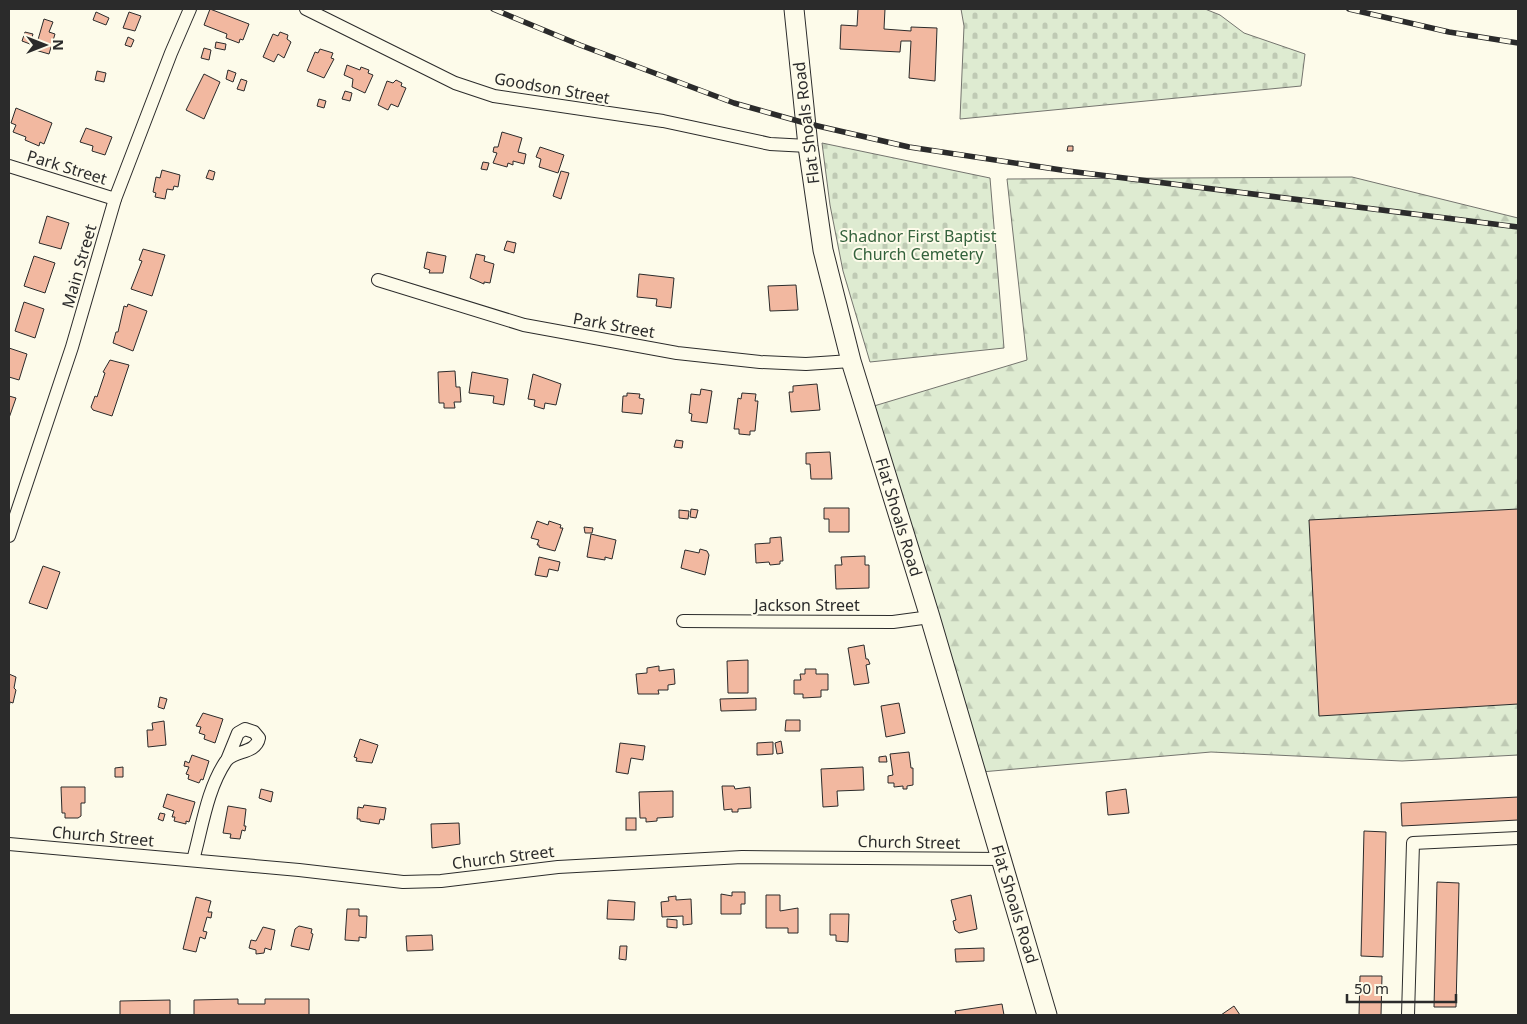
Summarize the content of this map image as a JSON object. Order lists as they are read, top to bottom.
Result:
{
  "streets": {
    "street": [
      "Goodson Street",
      "Flat Shoals Road",
      "Park Street",
      "Main Street",
      "Jackson Street",
      "Church Street"
    ]
  },
  "crossings": [
    ["Goodson Street", "Flat Shoals Road"],
    ["Flat Shoals Road", "Park Street"],
    ["Flat Shoals Road", "Jackson Street"],
    ["Flat Shoals Road", "Church Street"],
    ["Park Street", "Main Street"]
  ],
  "parks": ["Shadnor First Baptist Church Cemetery"],
  "scale_bar": "50 m",
  "north": "right"
}
